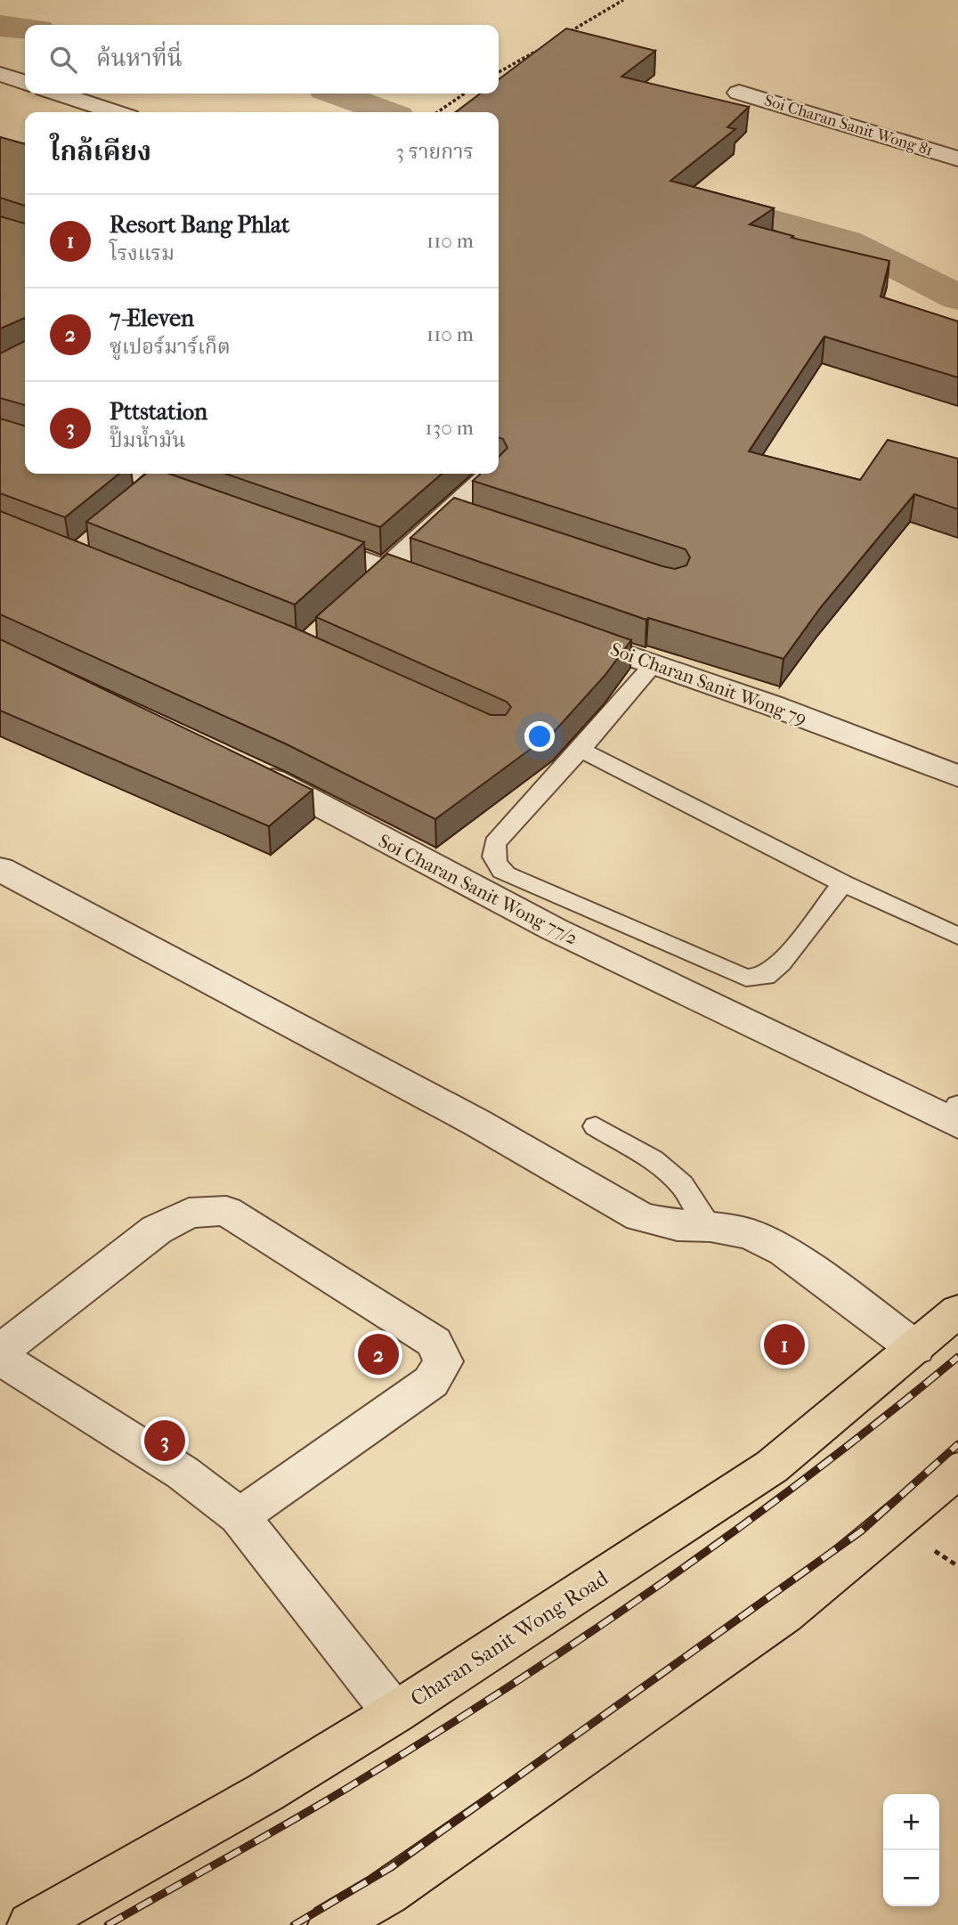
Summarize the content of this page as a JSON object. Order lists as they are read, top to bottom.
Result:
{
  "streets": {
    "main road": ["Charan Sanit Wong Road"],
    "street": ["Soi Charan Sanit Wong 81", "Soi Charan Sanit Wong 79", "Soi Charan Sanit Wong 77/2"]
  },
  "page": {
    "search": "ค้นหาที่นี่",
    "heading": ["ใกล้เคียง", "3 รายการ"],
    "list": [
      {
        "mark": "1",
        "name": "Resort Bang Phlat",
        "note": "โรงแรม",
        "value": "110 m"
      },
      {
        "mark": "2",
        "name": "7-Eleven",
        "note": "ซูเปอร์มาร์เก็ต",
        "value": "110 m"
      },
      {
        "mark": "3",
        "name": "Pttstation",
        "note": "ปั๊มน้ำมัน",
        "value": "130 m"
      }
    ],
    "pins": ["1", "2", "3"],
    "map_buttons": ["+", "−"]
  }
}
